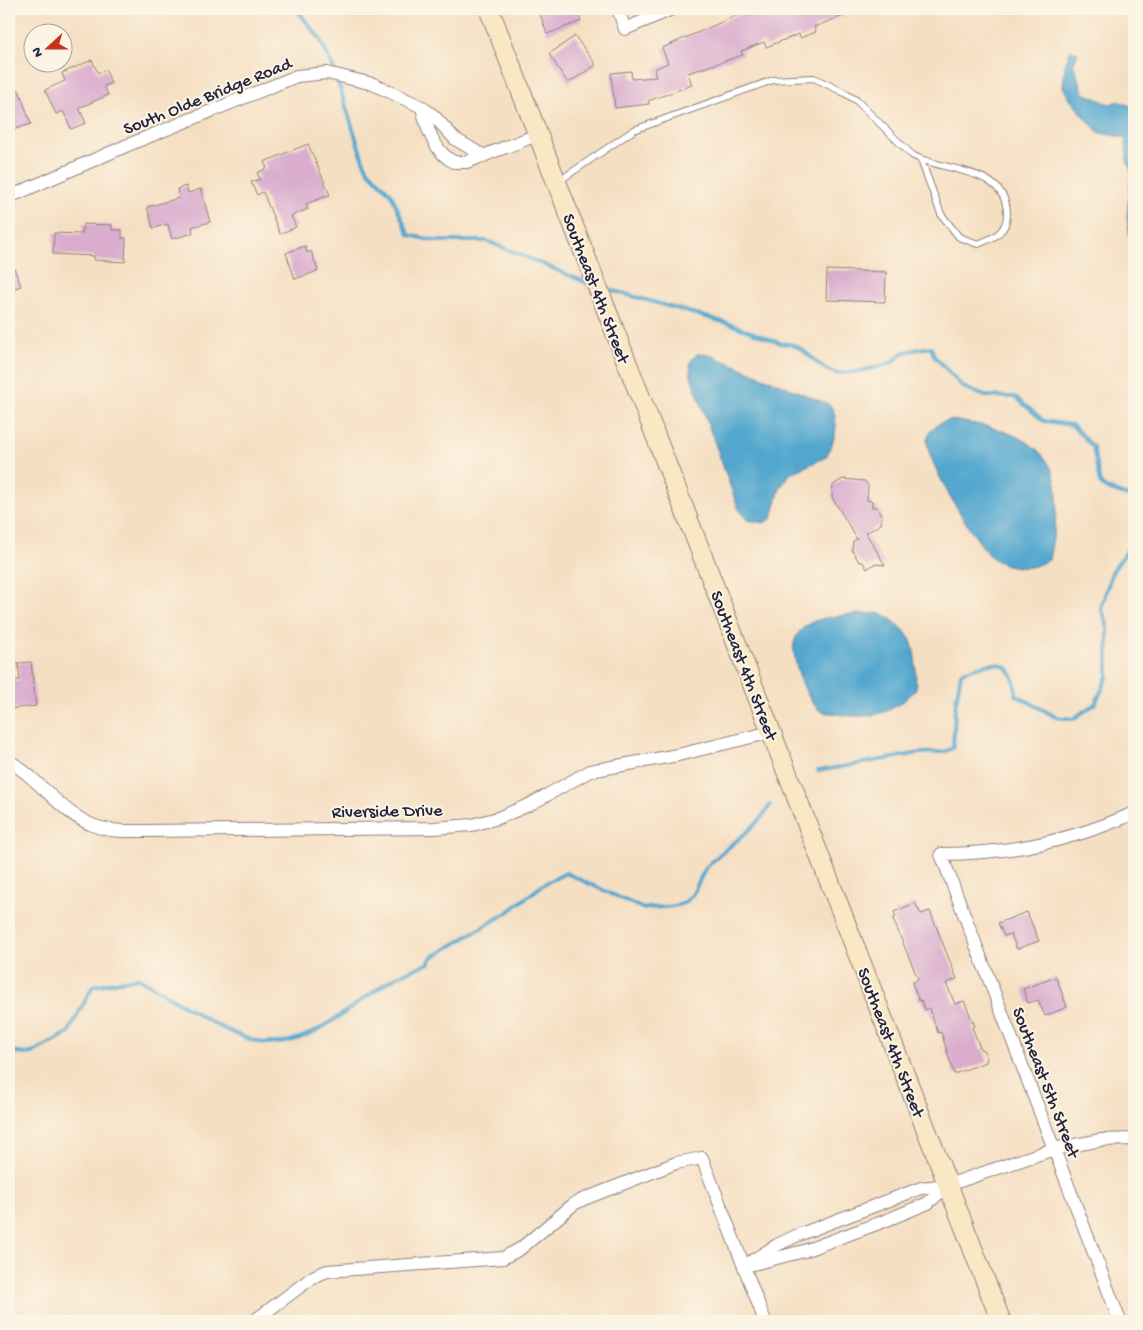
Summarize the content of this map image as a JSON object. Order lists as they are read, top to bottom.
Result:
{
  "streets": {
    "main road": ["Southeast 4th Street"],
    "street": ["South Olde Bridge Road", "Riverside Drive", "Southeast 5th Street"]
  },
  "crossings": [
    ["Southeast 4th Street", "Riverside Drive"]
  ],
  "north": "left"
}
